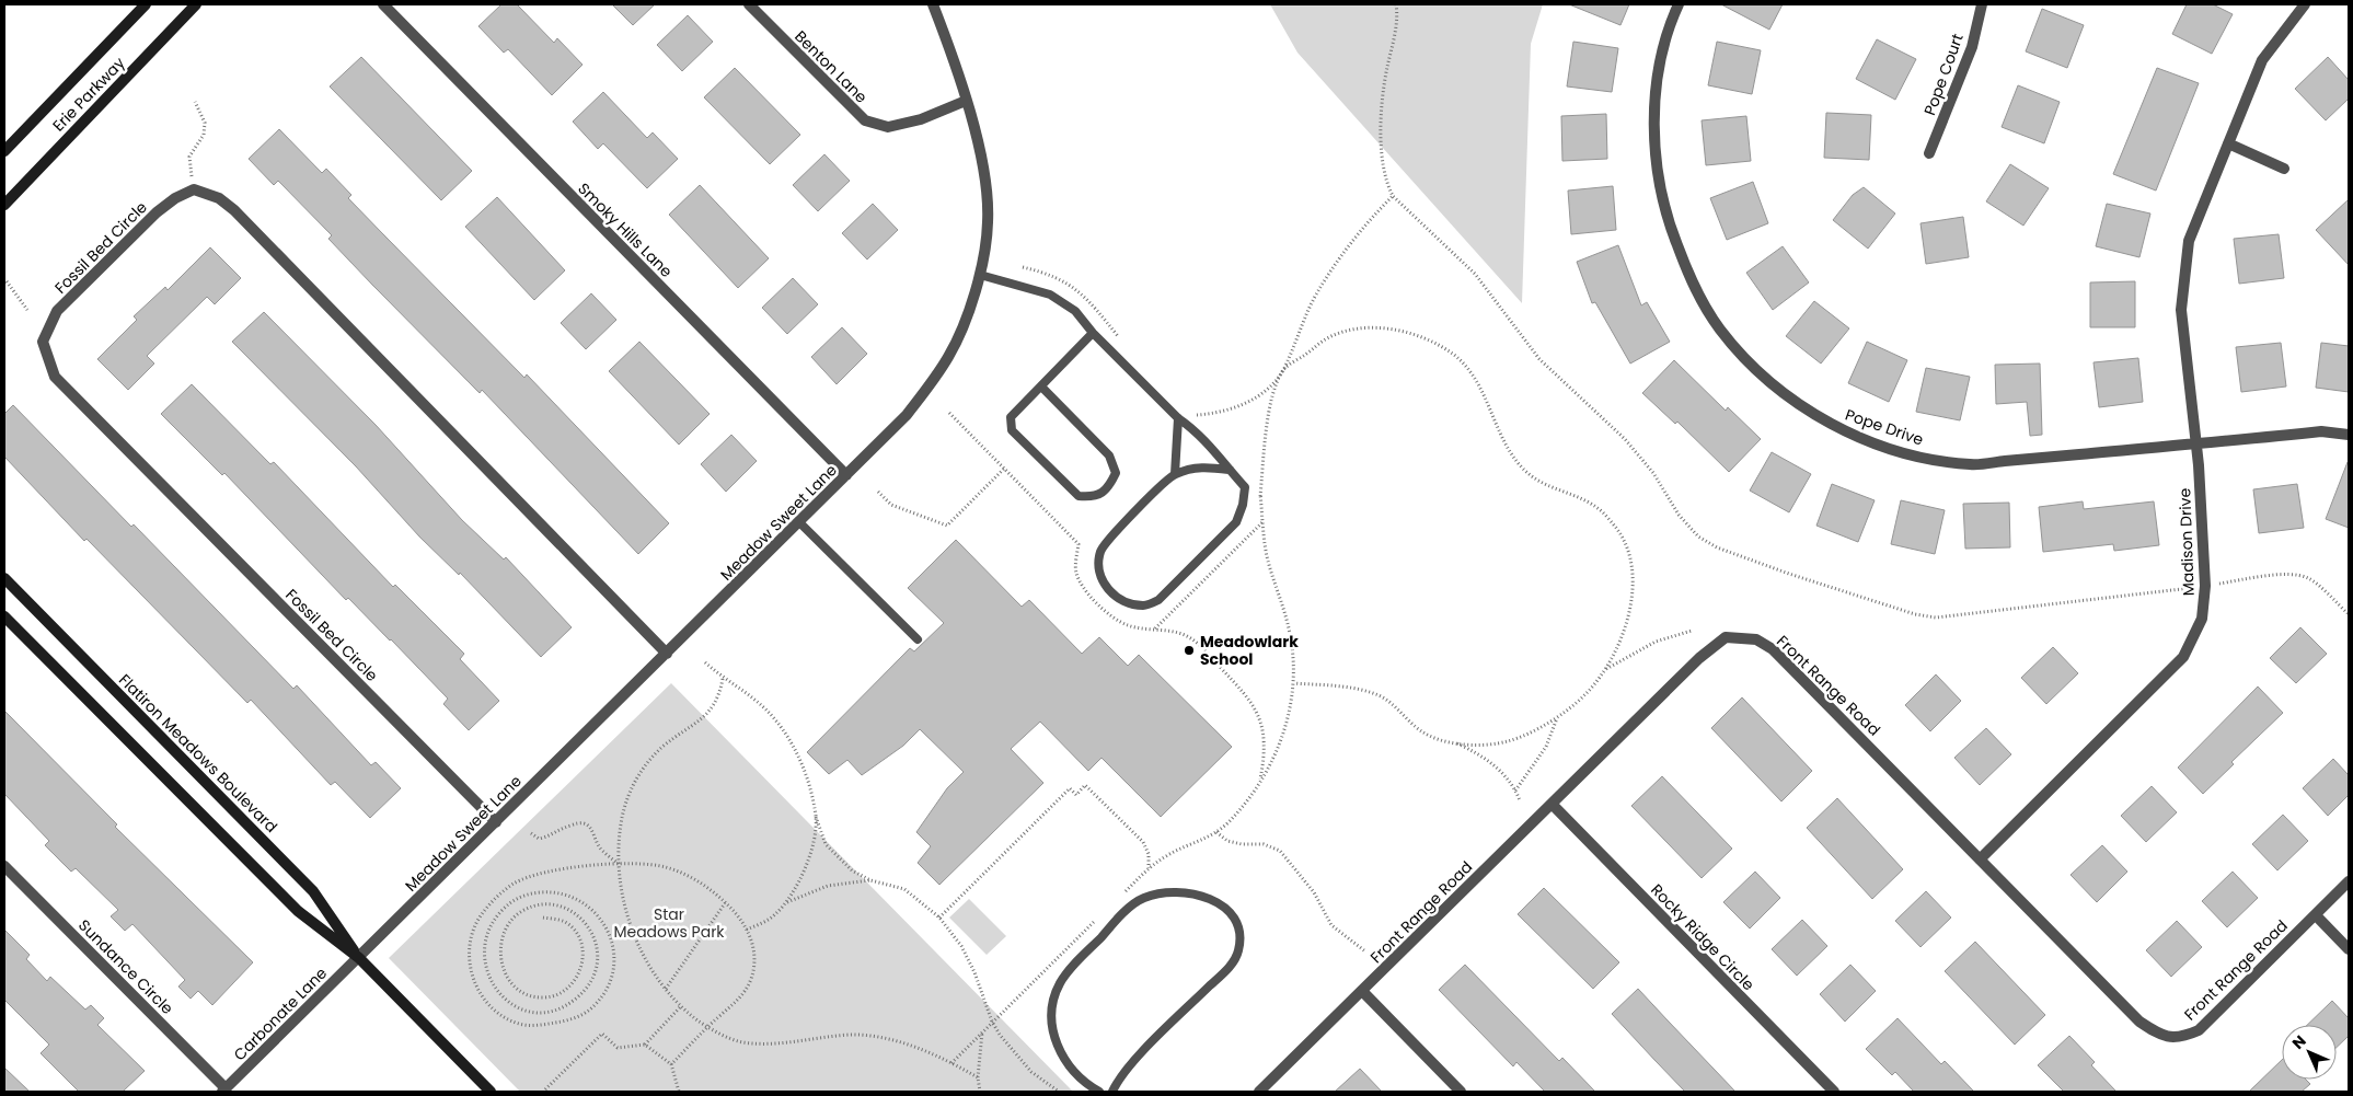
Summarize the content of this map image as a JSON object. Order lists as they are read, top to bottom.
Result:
{
  "streets": {
    "street": [
      "Benton Lane",
      "Pope Court",
      "Erie Parkway",
      "Smoky Hills Lane",
      "Fossil Bed Circle",
      "Pope Drive",
      "Meadow Sweet Lane",
      "Madison Drive",
      "Front Range Road",
      "Flatiron Meadows Boulevard",
      "Rocky Ridge Circle",
      "Sundance Circle",
      "Carbonate Lane"
    ]
  },
  "crossings": [
    ["Benton Lane", "Meadow Sweet Lane"],
    ["Smoky Hills Lane", "Meadow Sweet Lane"],
    ["Fossil Bed Circle", "Meadow Sweet Lane"],
    ["Pope Drive", "Madison Drive"],
    ["Meadow Sweet Lane", "Flatiron Meadows Boulevard"],
    ["Meadow Sweet Lane", "Carbonate Lane"],
    ["Madison Drive", "Front Range Road"],
    ["Front Range Road", "Rocky Ridge Circle"],
    ["Flatiron Meadows Boulevard", "Carbonate Lane"],
    ["Sundance Circle", "Carbonate Lane"]
  ],
  "parks": ["Star Meadows Park"],
  "places": ["Meadowlark School"],
  "north": "top left"
}
